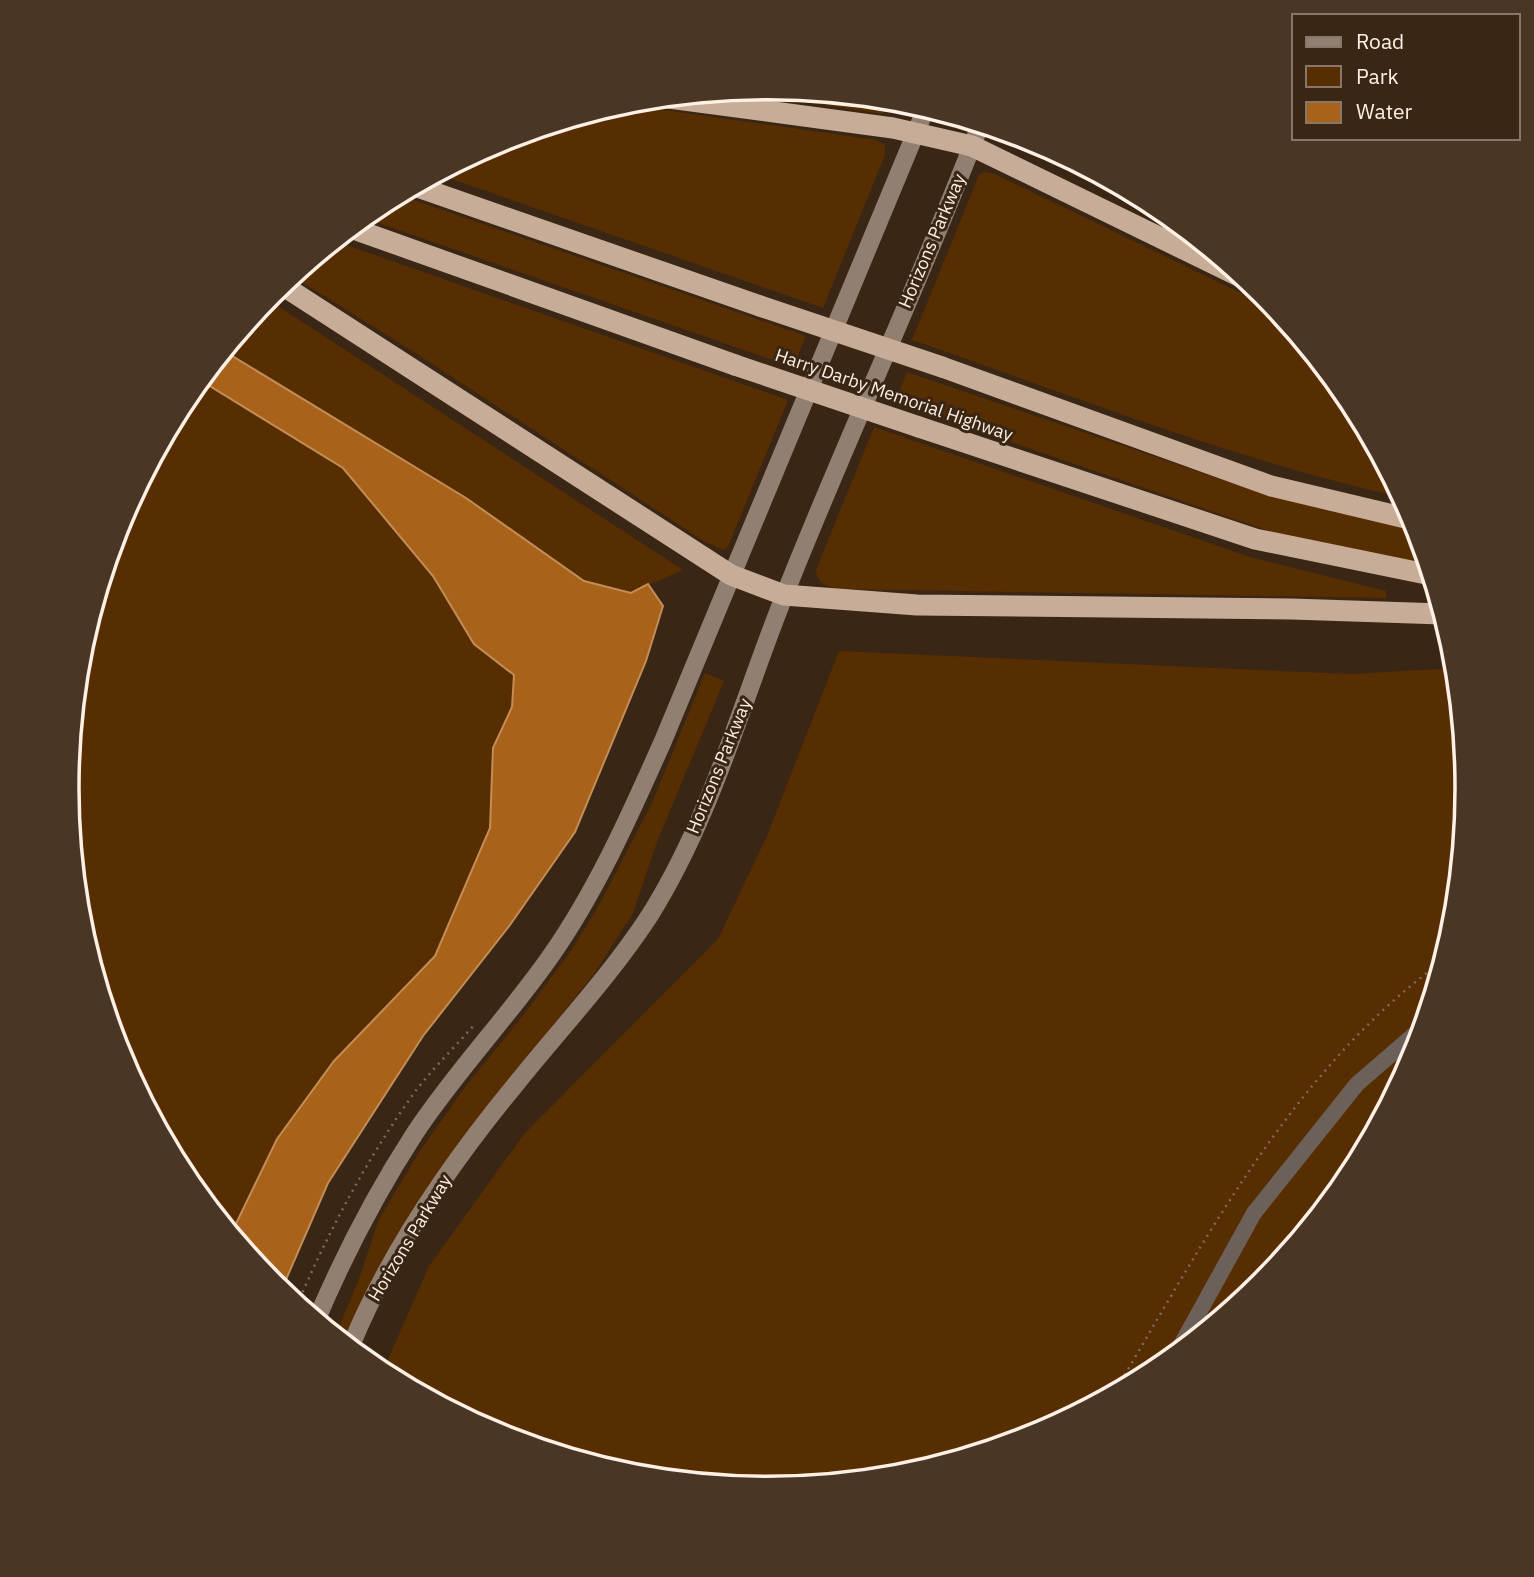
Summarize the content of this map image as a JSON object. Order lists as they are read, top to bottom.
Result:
{
  "streets": {
    "highway": ["Harry Darby Memorial Highway"],
    "main road": ["Horizons Parkway"]
  },
  "legend": ["Road", "Park", "Water"]
}
